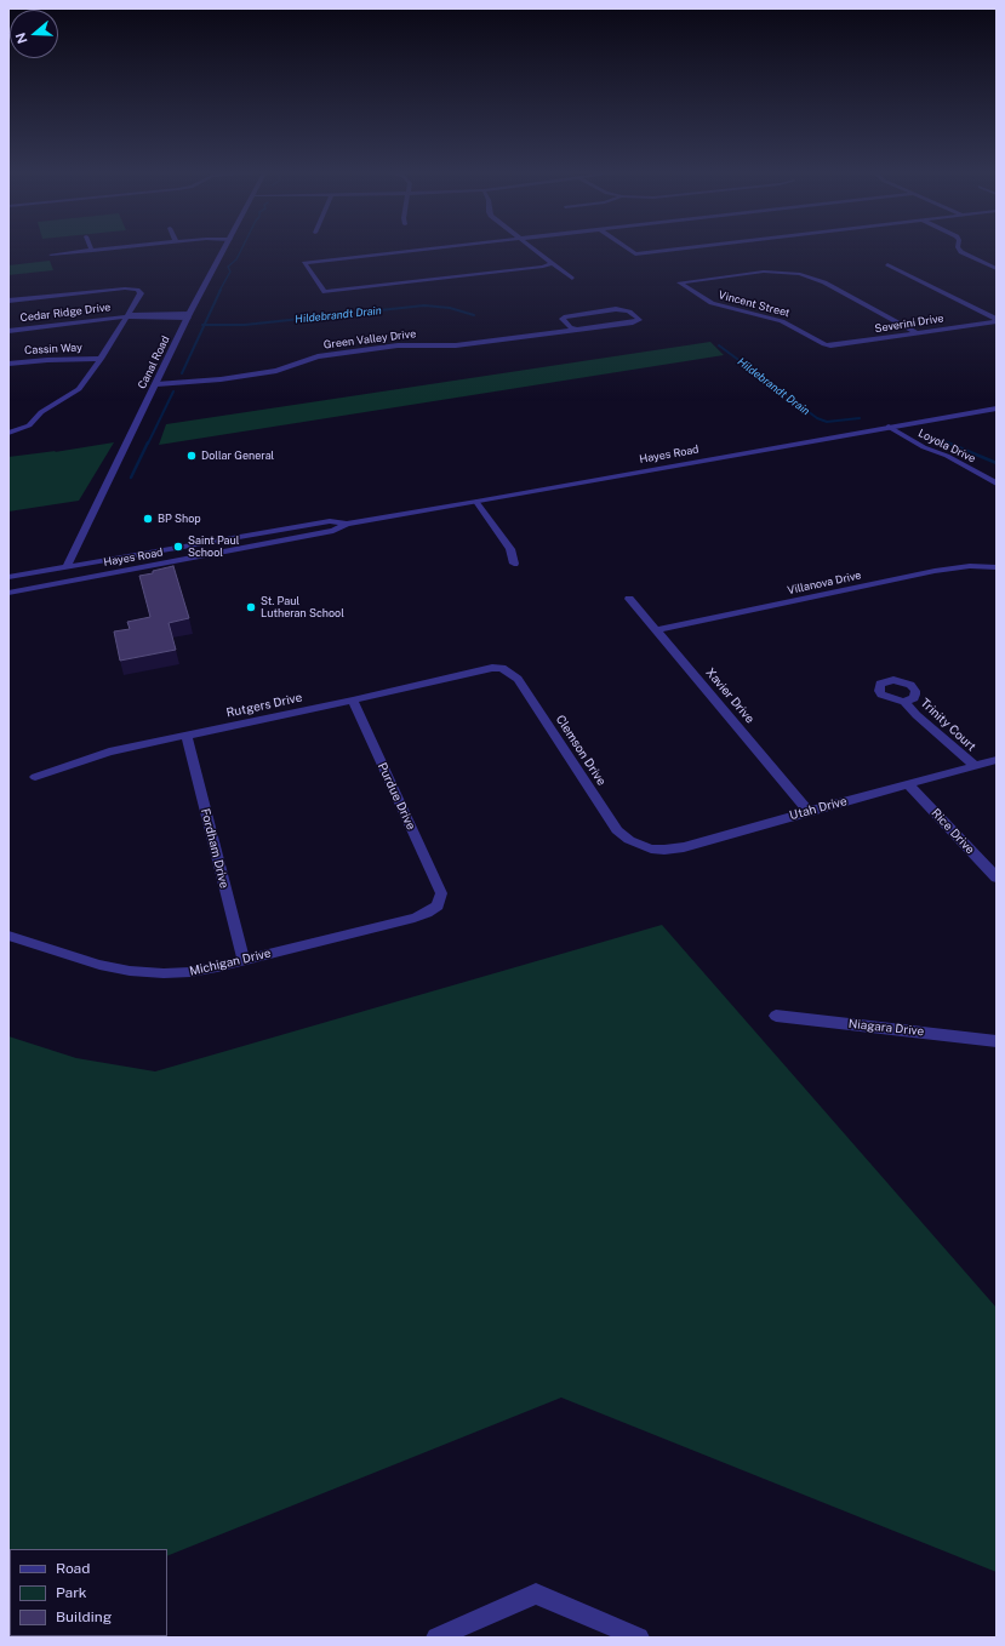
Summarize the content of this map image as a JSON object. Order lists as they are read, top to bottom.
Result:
{
  "streets": {
    "street": [
      "Vincent Street",
      "Cedar Ridge Drive",
      "Severini Drive",
      "Green Valley Drive",
      "Cassin Way",
      "Canal Road",
      "Loyola Drive",
      "Hayes Road",
      "Villanova Drive",
      "Xavier Drive",
      "Rutgers Drive",
      "Trinity Court",
      "Clemson Drive",
      "Purdue Drive",
      "Utah Drive",
      "Rice Drive",
      "Fordham Drive",
      "Michigan Drive",
      "Niagara Drive"
    ]
  },
  "crossings": [
    ["Vincent Street", "Severini Drive"],
    ["Cedar Ridge Drive", "Canal Road"],
    ["Green Valley Drive", "Canal Road"],
    ["Canal Road", "Hayes Road"],
    ["Loyola Drive", "Hayes Road"],
    ["Villanova Drive", "Xavier Drive"],
    ["Xavier Drive", "Utah Drive"],
    ["Rutgers Drive", "Clemson Drive"],
    ["Rutgers Drive", "Purdue Drive"],
    ["Rutgers Drive", "Fordham Drive"],
    ["Trinity Court", "Utah Drive"],
    ["Clemson Drive", "Utah Drive"],
    ["Purdue Drive", "Michigan Drive"],
    ["Utah Drive", "Rice Drive"],
    ["Fordham Drive", "Michigan Drive"]
  ],
  "water": ["Hildebrandt Drain"],
  "places": [
    "Dollar General",
    "BP Shop",
    "Saint Paul School",
    "St. Paul Lutheran School"
  ],
  "legend": ["Road", "Park", "Building"],
  "north": "left"
}
